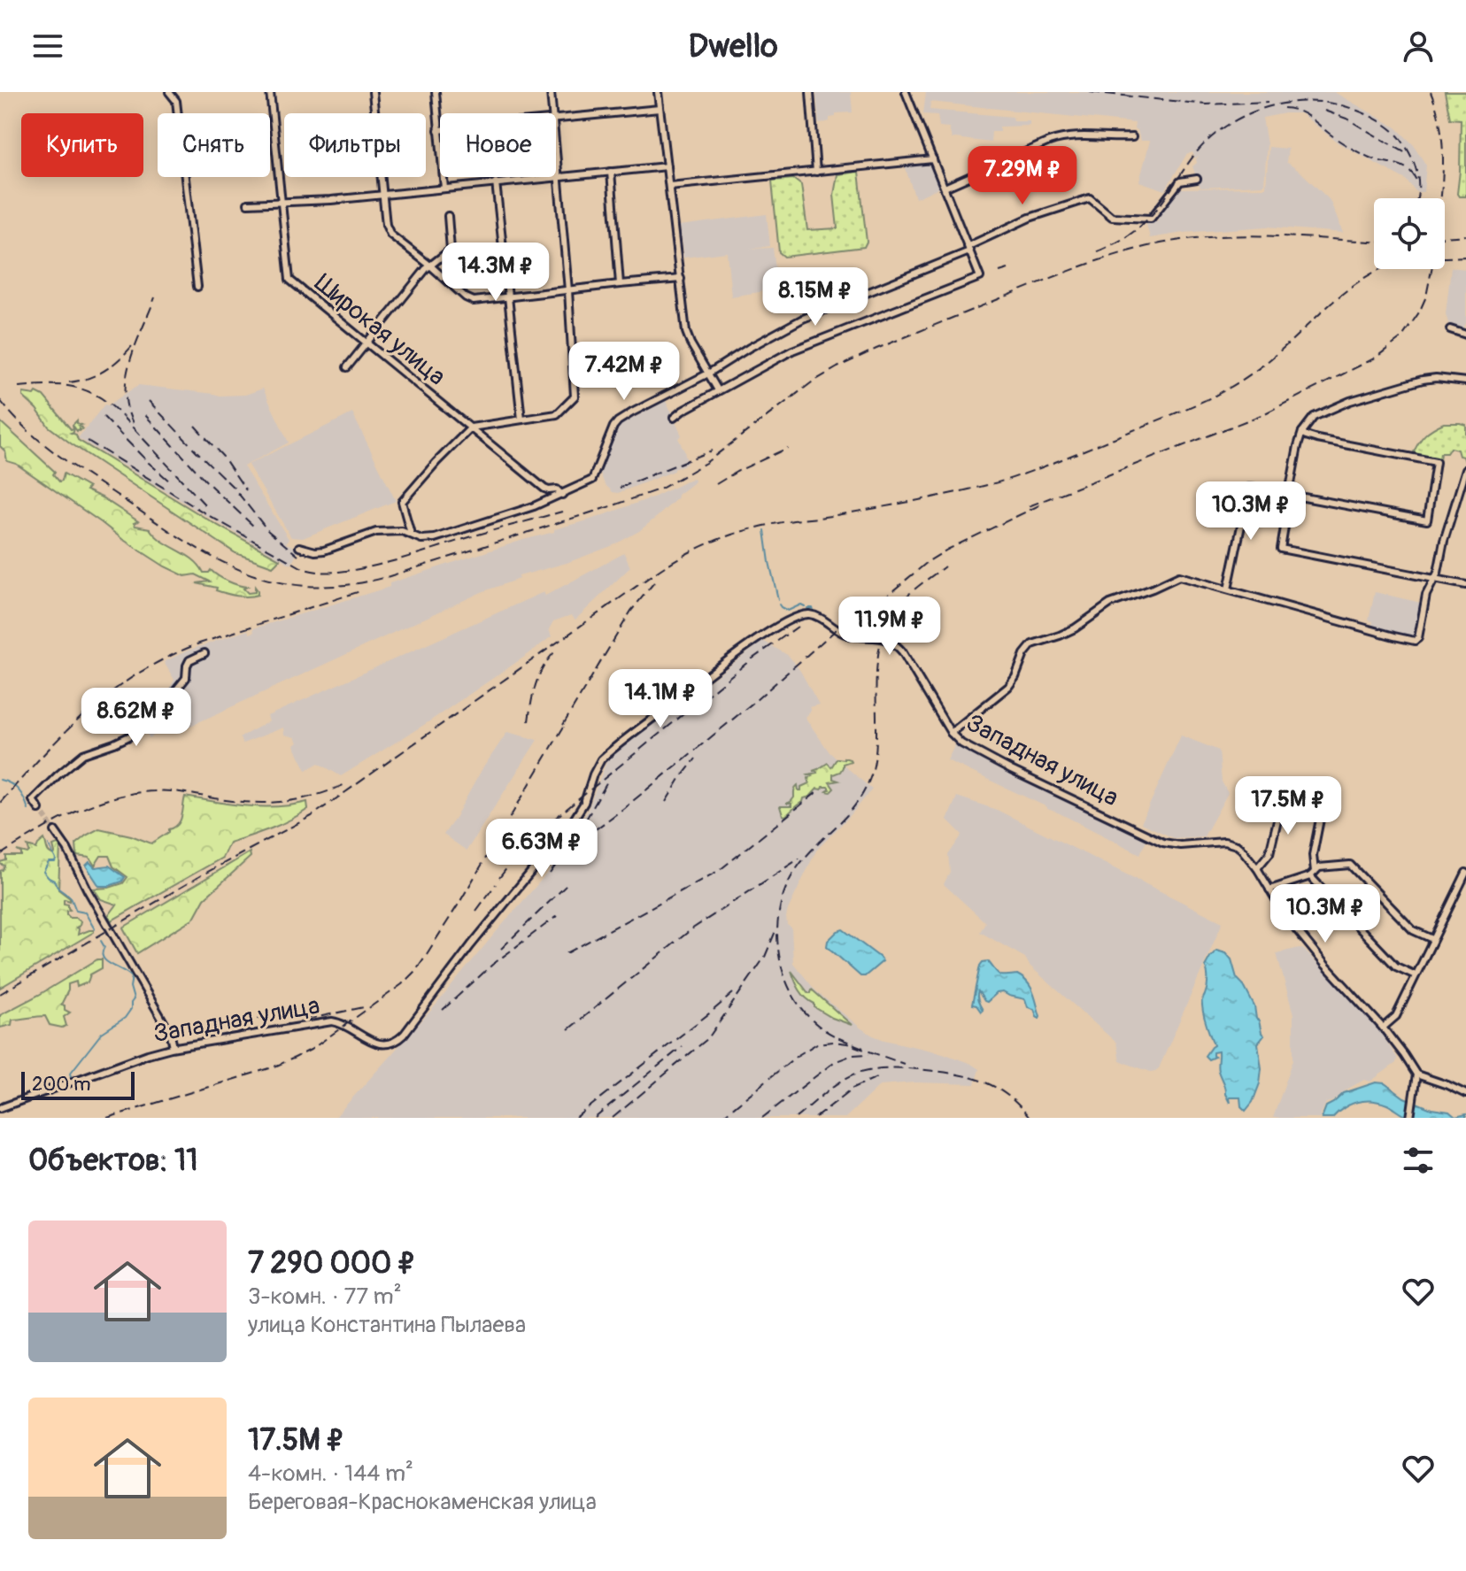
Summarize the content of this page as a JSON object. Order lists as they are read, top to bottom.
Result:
{
  "streets": {
    "street": ["Широкая улица", "Западная улица"]
  },
  "scale_bar": "200 m",
  "page": {
    "header": "Dwello",
    "chip": [
      "Купить",
      "Снять",
      "Фильтры",
      "Новое"
    ],
    "price": [
      "7.29M ₽",
      "14.3M ₽",
      "8.15M ₽",
      "7.42M ₽",
      "10.3M ₽",
      "11.9M ₽",
      "14.1M ₽",
      "8.62M ₽",
      "17.5M ₽",
      "6.63M ₽",
      "10.3M ₽"
    ],
    "scale": "200 m",
    "heading": "Объектов: 11",
    "list": [
      {
        "name": "7 290 000 ₽",
        "note": "3-комн. · 77 m² · улица Константина Пылаева"
      },
      {
        "name": "17.5M ₽",
        "note": "4-комн. · 144 m² · Береговая-Краснокаменская улица"
      }
    ]
  }
}
